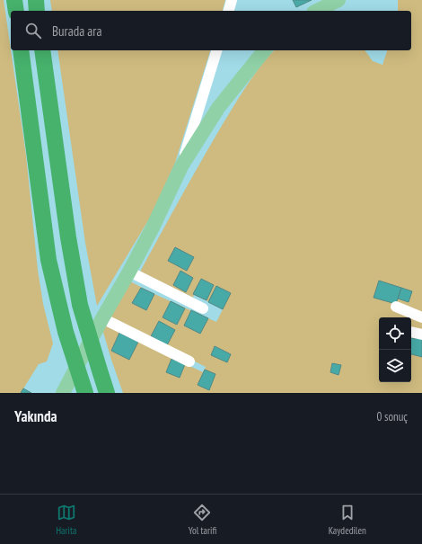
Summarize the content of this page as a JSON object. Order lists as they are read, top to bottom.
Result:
{
  "page": {
    "search": "Burada ara",
    "heading": ["Yakında", "0 sonuç"],
    "nav": ["Harita", "Yol tarifi", "Kaydedilen"]
  }
}
